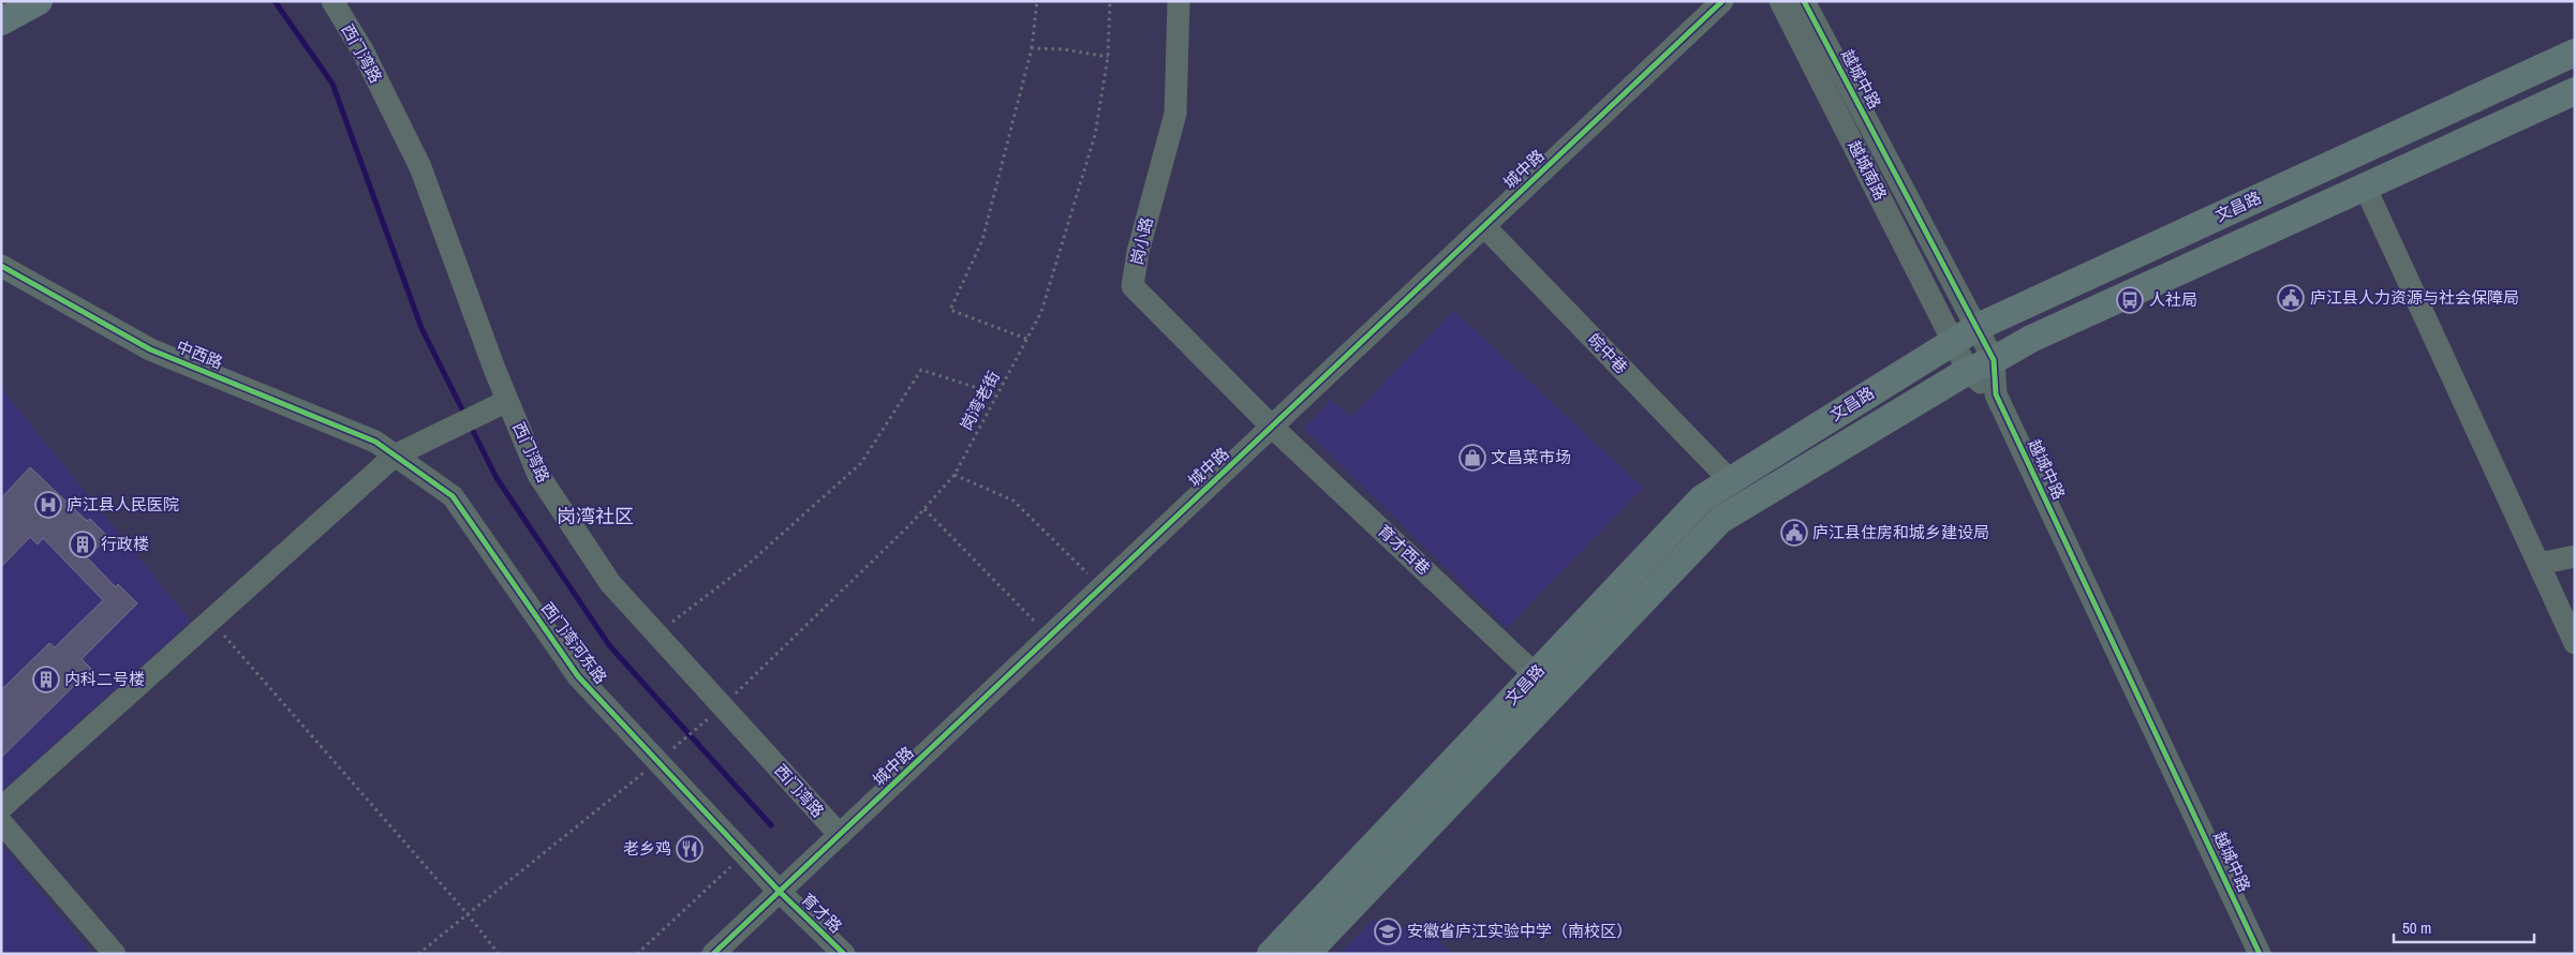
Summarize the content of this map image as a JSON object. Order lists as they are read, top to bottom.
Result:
{
  "streets": {
    "main road": ["文昌路"],
    "street": [
      "西门湾路",
      "越城中路",
      "城中路",
      "越城南路",
      "岗小路",
      "皖中巷",
      "中西路",
      "育才西巷",
      "西门湾河东路",
      "育才路"
    ],
    "path": ["岗湾老街"]
  },
  "crossings": [
    ["西门湾路", "城中路"],
    ["西门湾路", "岗湾老街"],
    ["越城中路", "越城南路"],
    ["越城中路", "文昌路"],
    ["城中路", "岗小路"],
    ["城中路", "皖中巷"],
    ["城中路", "育才西巷"],
    ["城中路", "西门湾河东路"],
    ["城中路", "育才路"],
    ["越城南路", "文昌路"],
    ["文昌路", "皖中巷"],
    ["文昌路", "育才西巷"],
    ["岗小路", "育才西巷"],
    ["中西路", "西门湾河东路"],
    ["岗湾老街", "西门湾河东路"],
    ["西门湾河东路", "育才路"]
  ],
  "districts": ["岗湾社区"],
  "places": {
    "public building": ["庐江县人力资源与社会保障局", "庐江县住房和城乡建设局"],
    "bus stop": ["人社局"],
    "shop": ["文昌菜市场"],
    "hospital": ["庐江县人民医院"],
    "building": ["行政楼", "内科二号楼"],
    "restaurant": ["老乡鸡"],
    "school or university": ["安徽省庐江实验中学（南校区）"]
  },
  "scale_bar": "50 m"
}
